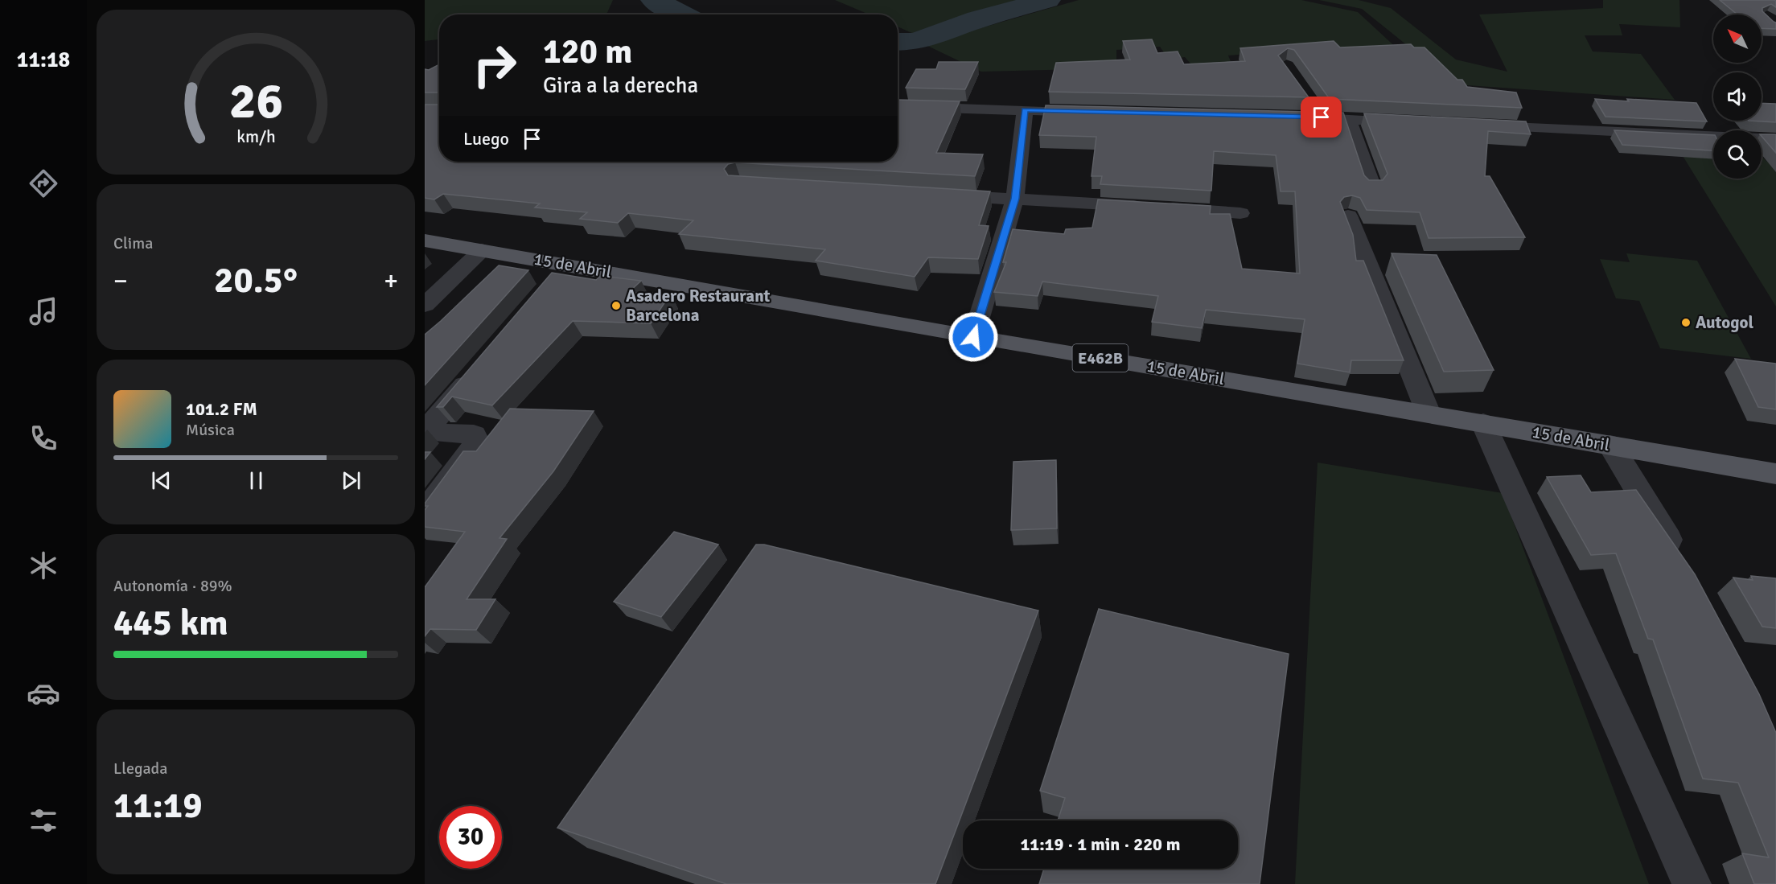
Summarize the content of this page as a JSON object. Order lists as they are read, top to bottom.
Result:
{
  "streets": {
    "main road": ["15 de Abril", "E462B"]
  },
  "places": ["Asadero Restaurant Barcelona", "Autogol"],
  "north": "top left",
  "page": {
    "tabs": "11:18",
    "turn": ["120 m", "Gira a la derecha"],
    "then": "Luego",
    "tile": [
      "Clima",
      ["Autonomía · 89%", "445 km"],
      ["Llegada", "11:19"]
    ],
    "heat": ["−", "20.5°", "+"],
    "song": ["101.2 FM", "Música"],
    "limit": "30",
    "trip": "11:19 · 1 min · 220 m",
    "gauge": ["26", "km/h"]
  }
}
